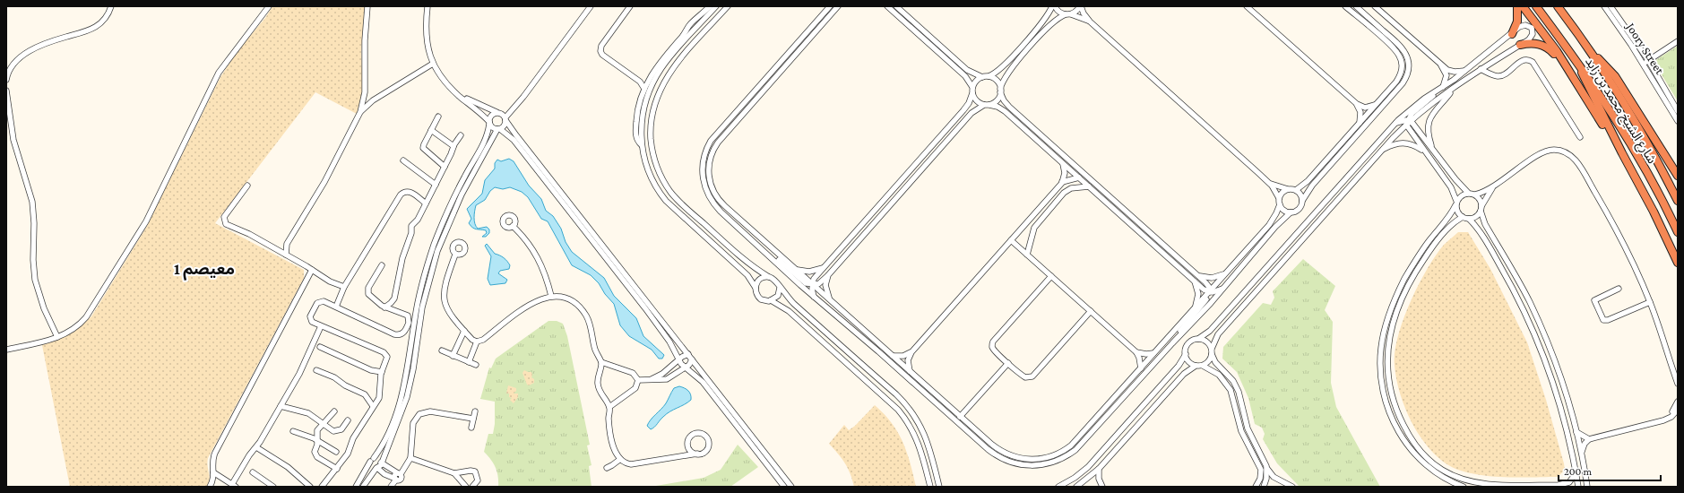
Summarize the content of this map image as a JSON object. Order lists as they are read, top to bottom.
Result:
{
  "streets": {
    "highway": ["شارع الشيخ محمد بن زايد"],
    "street": ["Joory Street"]
  },
  "districts": ["معيصم 1"],
  "scale_bar": "200 m"
}
